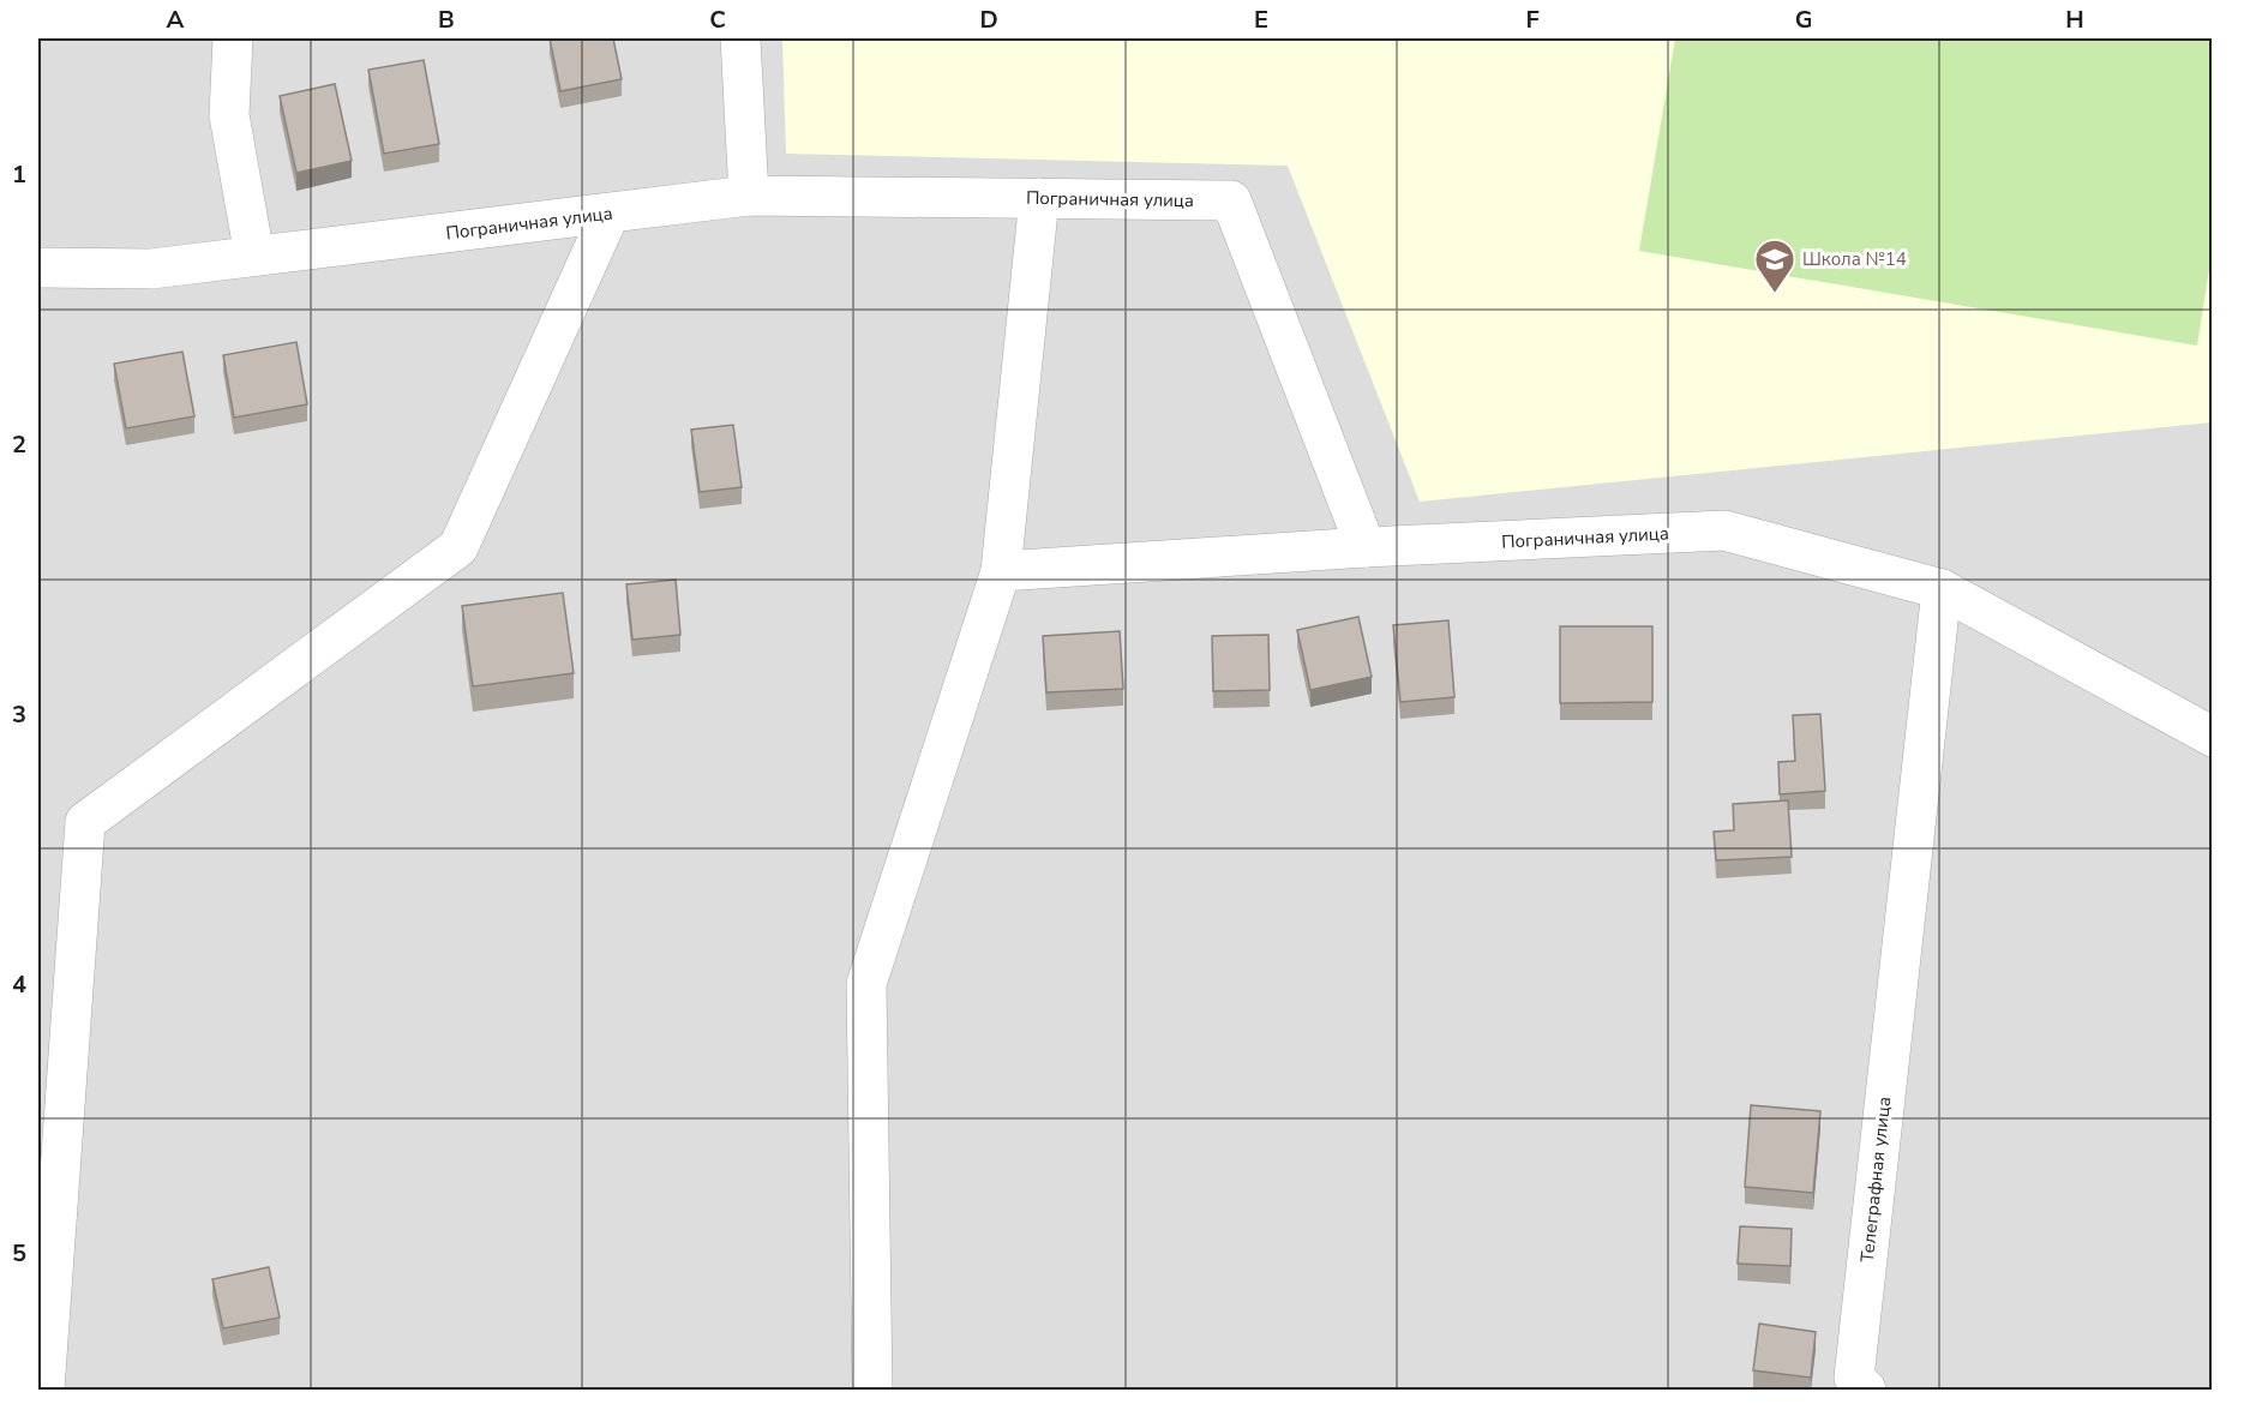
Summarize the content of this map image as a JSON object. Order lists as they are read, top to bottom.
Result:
{
  "streets": {
    "street": ["Пограничная улица", "Телеграфная улица"]
  },
  "crossings": [
    ["Пограничная улица", "Телеграфная улица"]
  ],
  "places": {
    "school or university": ["Школа №14"]
  },
  "grid": {
    "columns": [
      "A",
      "B",
      "C",
      "D",
      "E",
      "F",
      "G",
      "H"
    ],
    "rows": [
      "1",
      "2",
      "3",
      "4",
      "5"
    ]
  }
}
